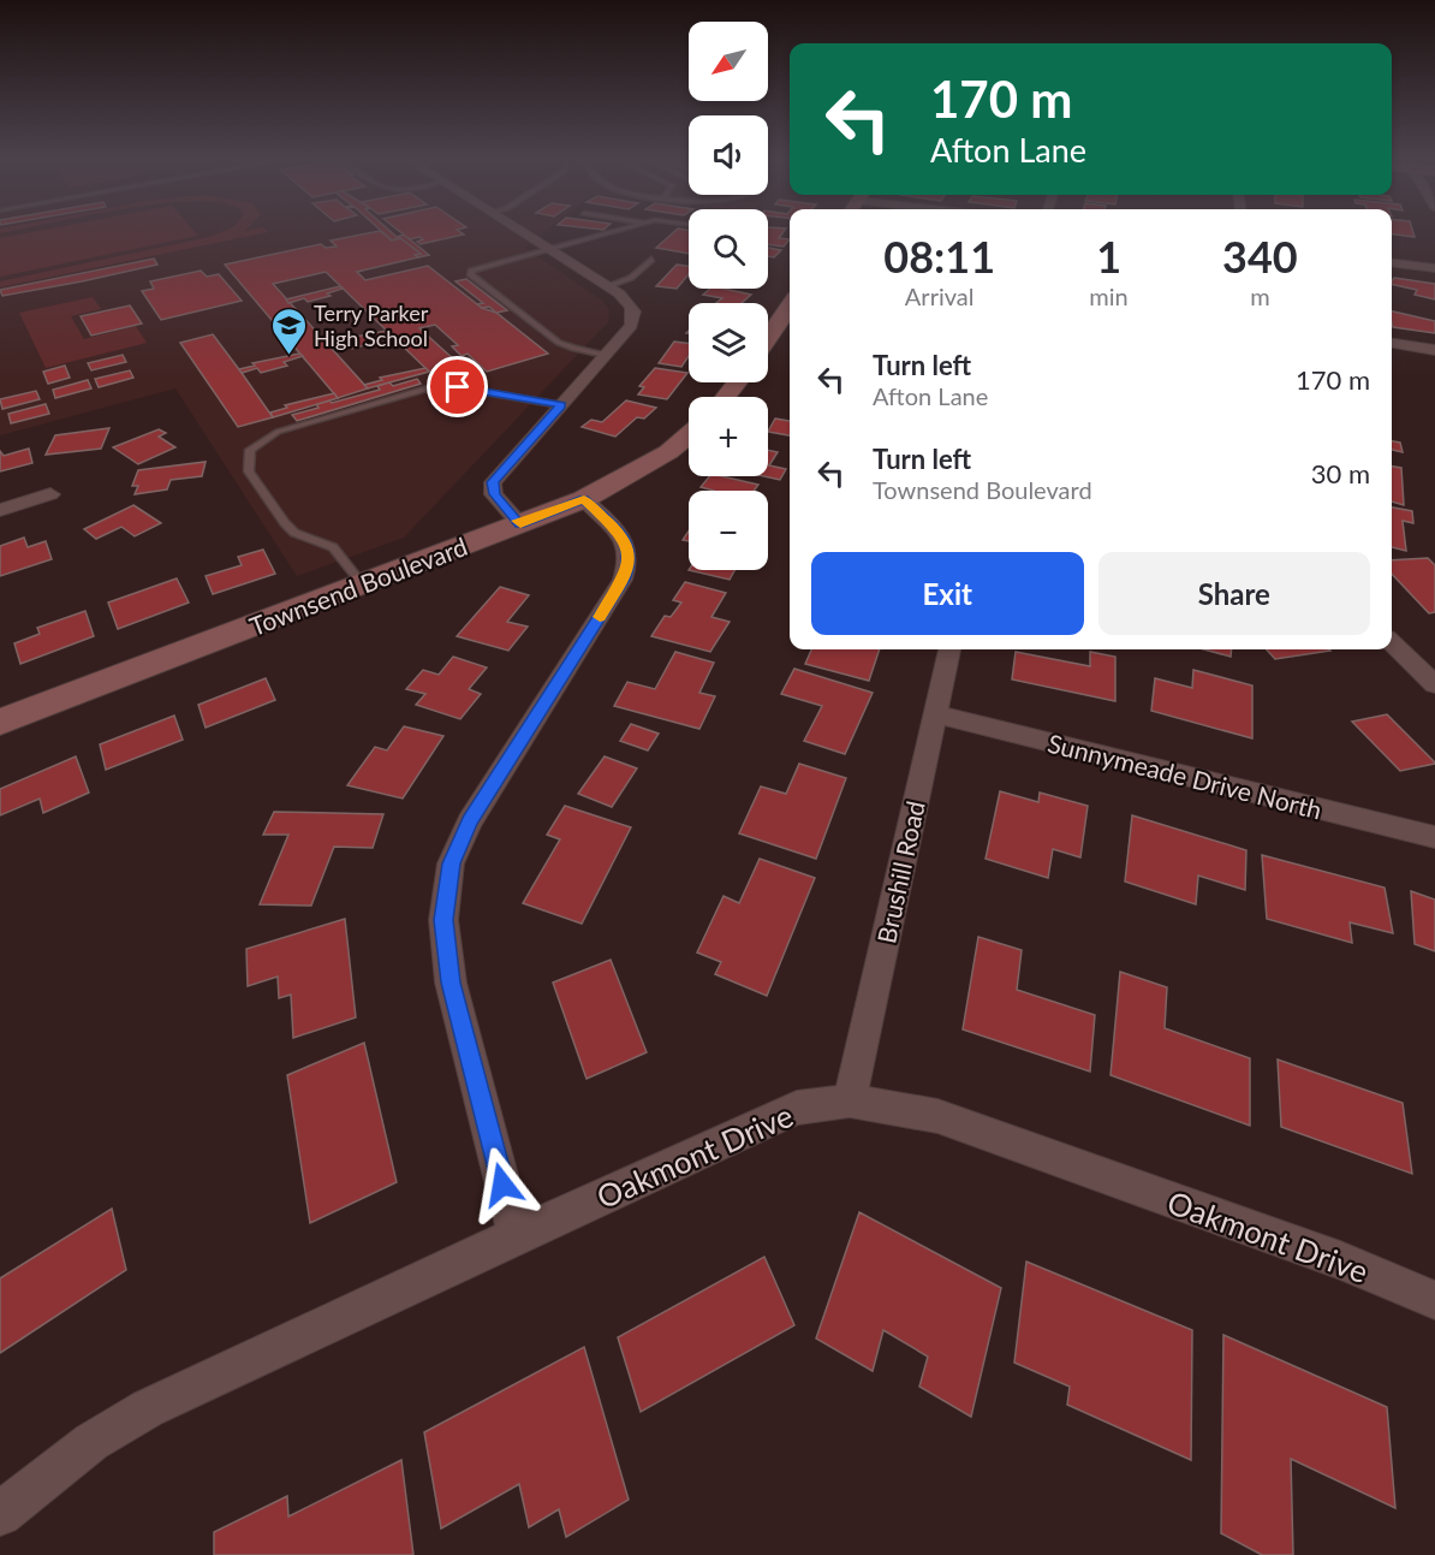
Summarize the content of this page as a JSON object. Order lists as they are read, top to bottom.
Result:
{
  "streets": {
    "street": [
      "Townsend Boulevard",
      "Sunnymeade Drive North",
      "Brushill Road",
      "Oakmont Drive"
    ]
  },
  "crossings": [
    ["Sunnymeade Drive North", "Brushill Road"],
    ["Brushill Road", "Oakmont Drive"]
  ],
  "places": {
    "school or university": ["Terry Parker High School"]
  },
  "north": "bottom left",
  "page": {
    "map_buttons": ["+", "−"],
    "turn": ["170 m", "Afton Lane"],
    "eta": [
      "08:11",
      "Arrival",
      "1",
      "min",
      "340",
      "m"
    ],
    "list": [
      {
        "name": "Turn left",
        "note": "Afton Lane",
        "value": "170 m"
      },
      {
        "name": "Turn left",
        "note": "Townsend Boulevard",
        "value": "30 m"
      }
    ],
    "buttons": ["Exit", "Share"]
  }
}
